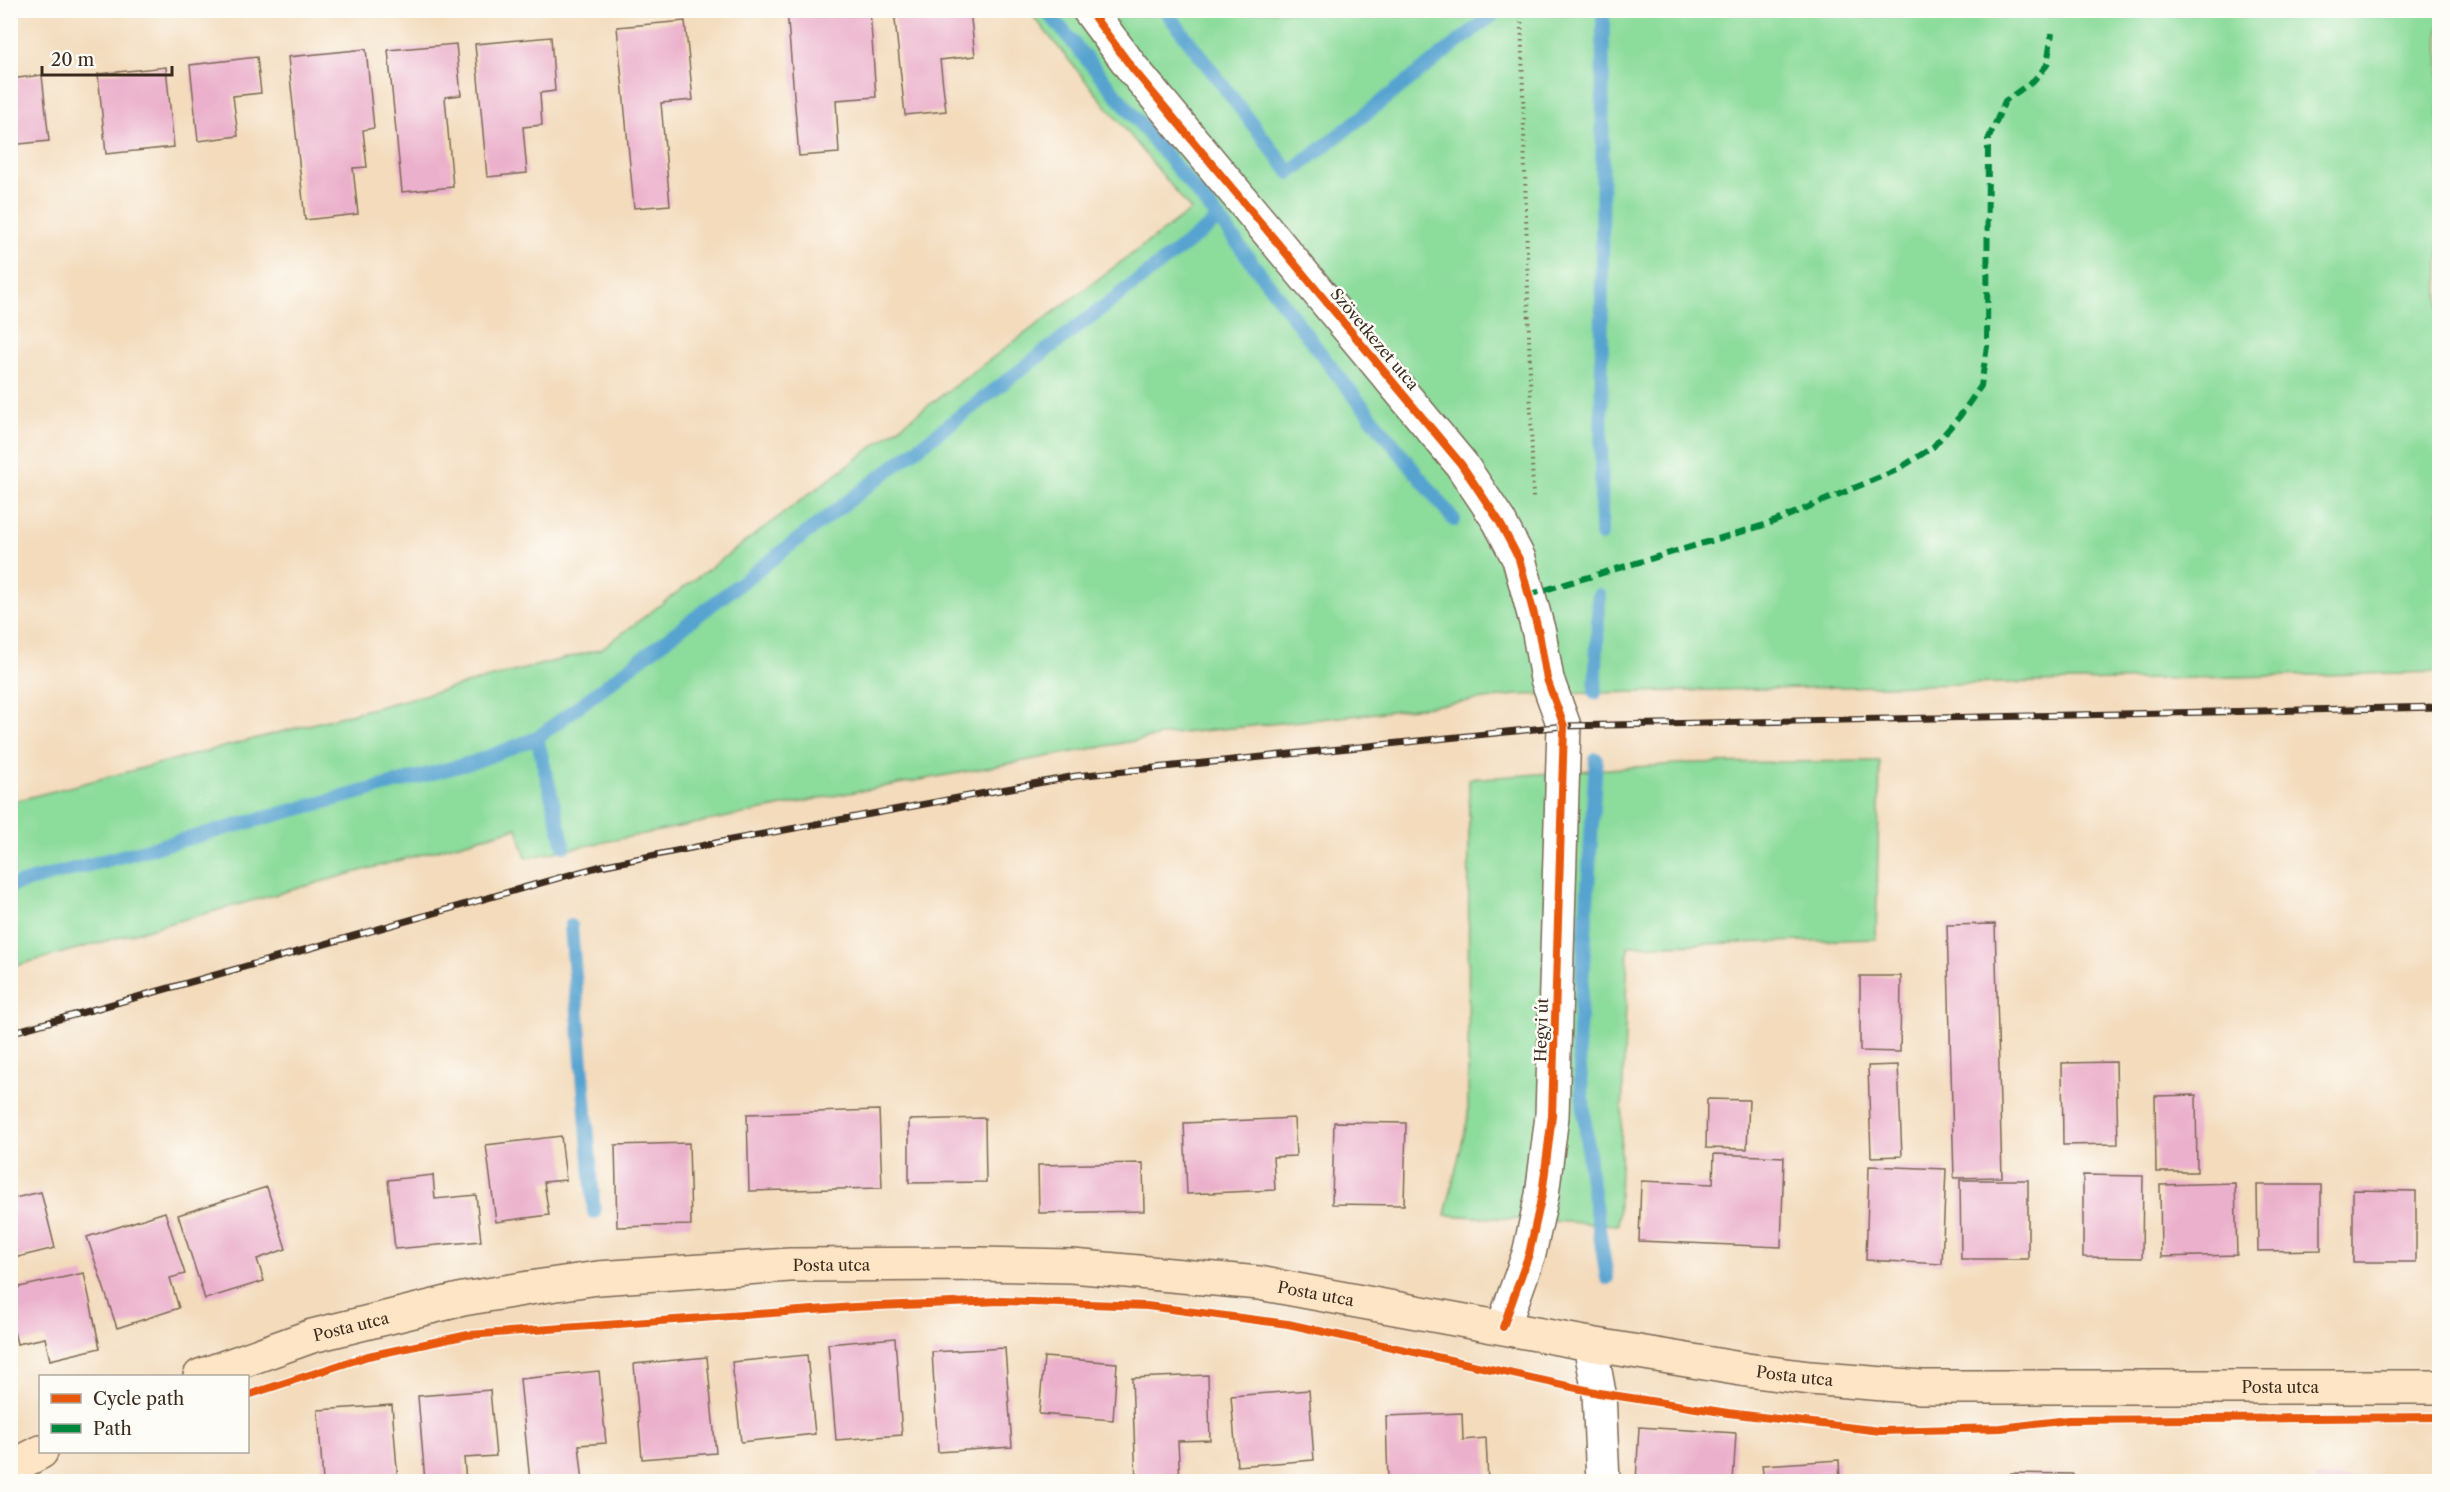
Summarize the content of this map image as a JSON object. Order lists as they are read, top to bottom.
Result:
{
  "streets": {
    "main road": ["Posta utca"],
    "street": ["Szövetkezet utca", "Hegyi út"]
  },
  "crossings": [
    ["Szövetkezet utca", "Hegyi út"],
    ["Hegyi út", "Posta utca"]
  ],
  "legend": ["Cycle path", "Path"],
  "scale_bar": "20 m"
}
